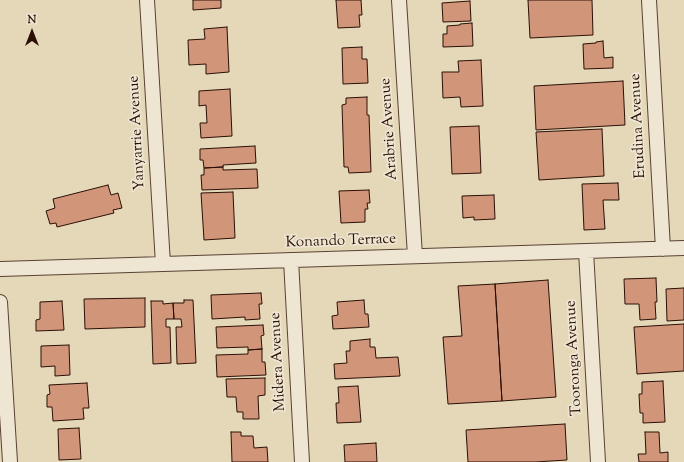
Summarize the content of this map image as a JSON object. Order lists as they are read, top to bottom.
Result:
{
  "streets": {
    "street": [
      "Erudina Avenue",
      "Arabrie Avenue",
      "Yanyarrie Avenue",
      "Konando Terrace",
      "Tooronga Avenue",
      "Midera Avenue"
    ]
  },
  "crossings": [
    ["Erudina Avenue", "Konando Terrace"],
    ["Arabrie Avenue", "Konando Terrace"],
    ["Yanyarrie Avenue", "Konando Terrace"],
    ["Konando Terrace", "Tooronga Avenue"],
    ["Konando Terrace", "Midera Avenue"]
  ],
  "north": "top"
}
